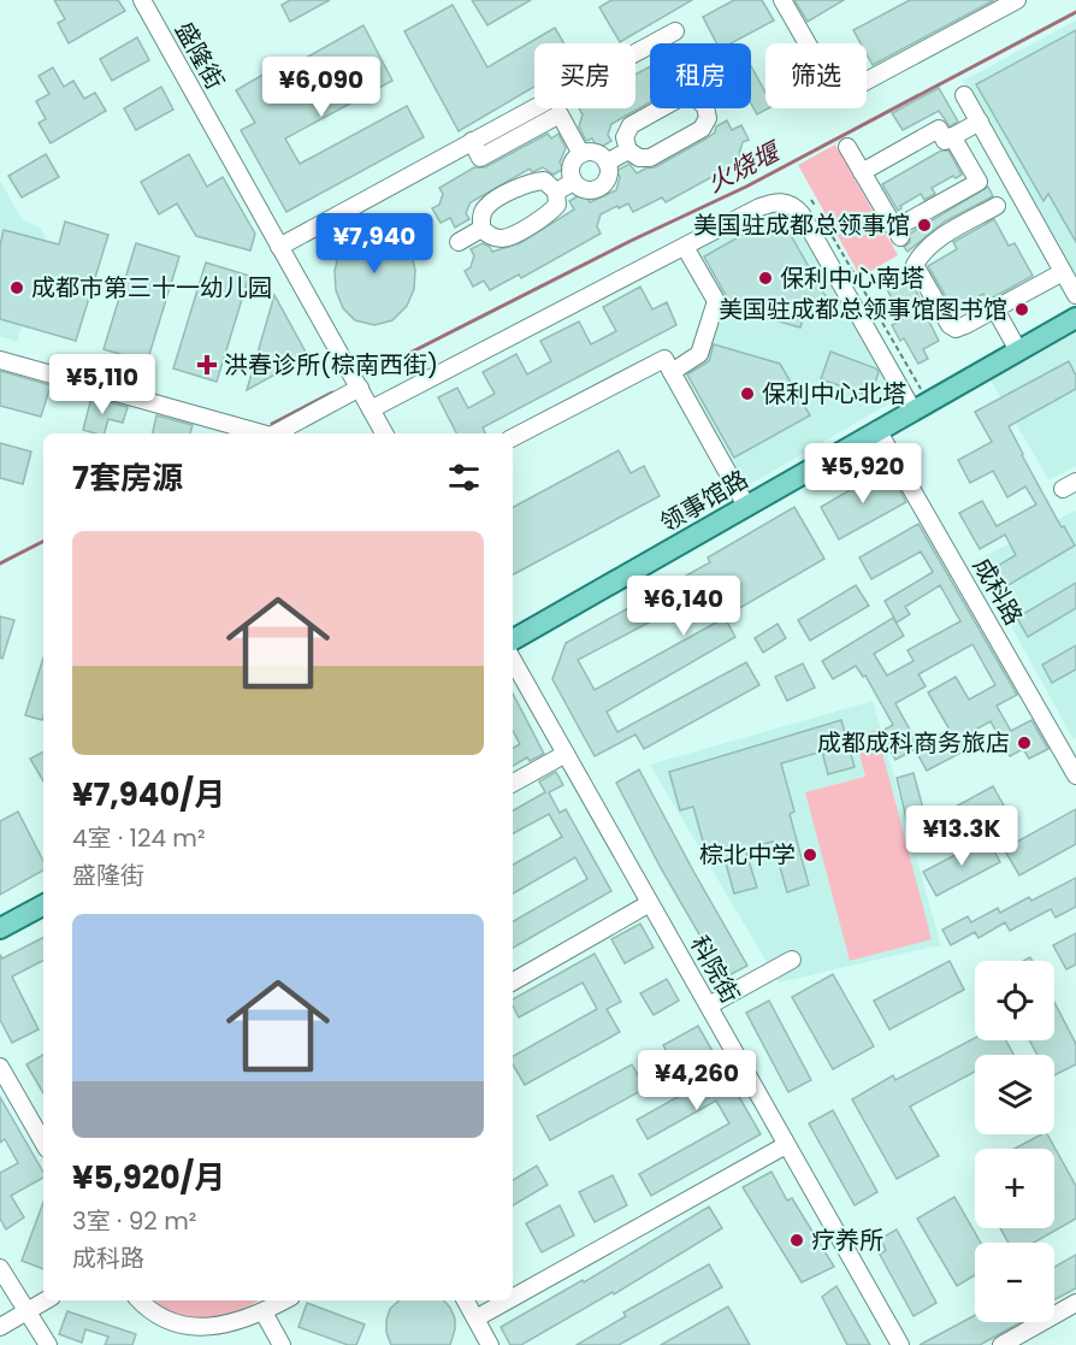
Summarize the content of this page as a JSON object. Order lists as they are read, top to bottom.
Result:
{
  "streets": {
    "main road": ["领事馆路"],
    "street": ["盛隆街", "成科路", "科院街"]
  },
  "crossings": [
    ["领事馆路", "成科路"]
  ],
  "water": ["火烧堰"],
  "places": {
    "other": [
      "美国驻成都总领事馆",
      "保利中心南塔",
      "成都市第三十一幼儿园",
      "美国驻成都总领事馆图书馆",
      "保利中心北塔",
      "成都成科商务旅店",
      "棕北中学",
      "疗养所"
    ],
    "health": ["洪春诊所(棕南西街)"]
  },
  "page": {
    "chip": ["买房", "租房", "筛选"],
    "price": [
      "¥6,090",
      "¥7,940",
      "¥5,110",
      "¥5,920",
      "¥6,140",
      "¥13.3K",
      "¥4,260"
    ],
    "heading": "7套房源",
    "list": [
      {
        "name": "¥7,940/月",
        "note": "4室 · 124 m² · 盛隆街"
      },
      {
        "name": "¥5,920/月",
        "note": "3室 · 92 m² · 成科路"
      }
    ],
    "map_buttons": ["+", "−"]
  }
}
